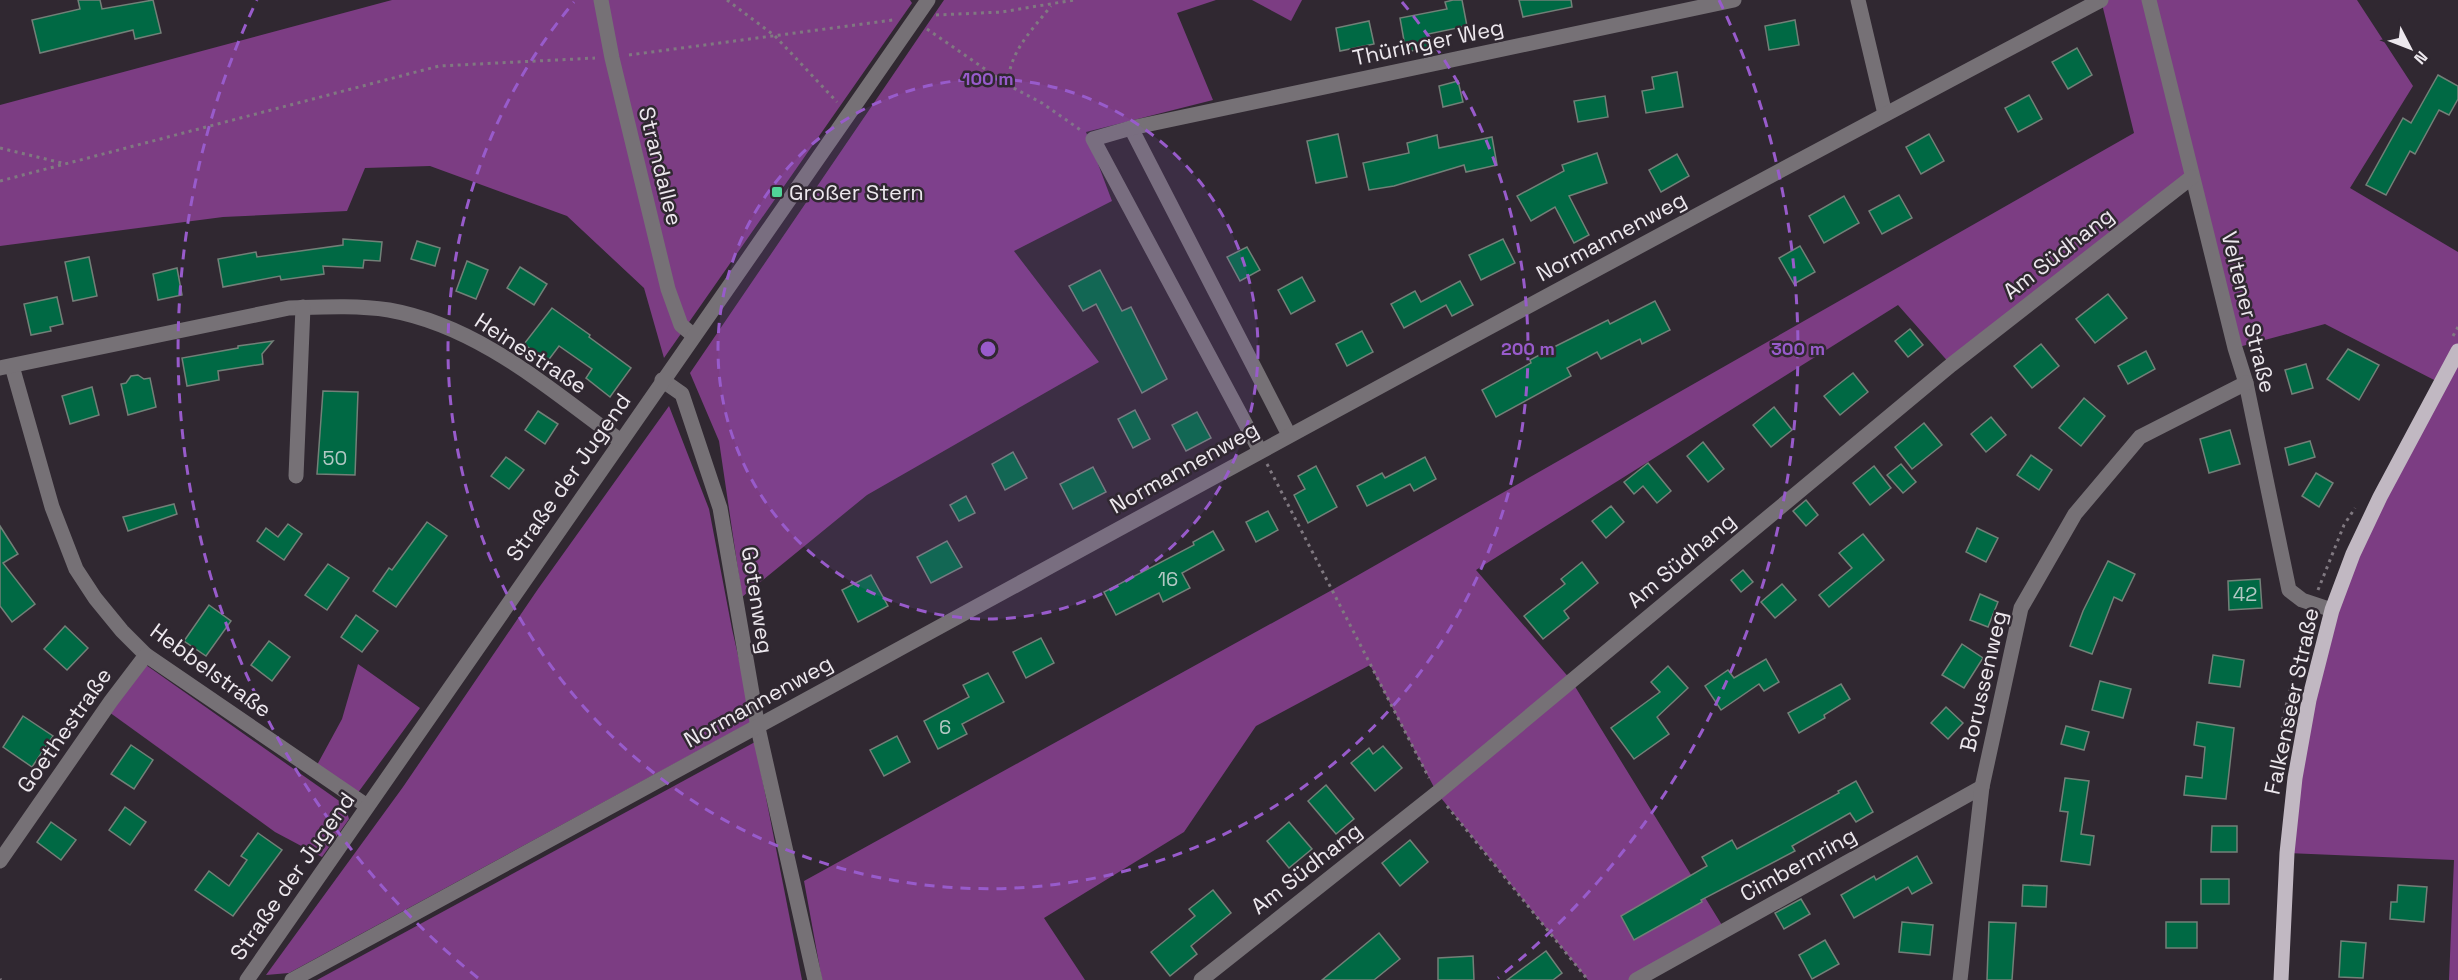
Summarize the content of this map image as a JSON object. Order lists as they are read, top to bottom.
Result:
{
  "streets": {
    "main road": ["Falkenseer Straße"],
    "street": [
      "Thüringer Weg",
      "Strandallee",
      "Normannenweg",
      "Am Südhang",
      "Veltener Straße",
      "Heinestraße",
      "Straße der Jugend",
      "Gotenweg",
      "Hebbelstraße",
      "Borussenweg",
      "Goethestraße",
      "Cimbernring"
    ]
  },
  "crossings": [
    ["Strandallee", "Straße der Jugend"],
    ["Normannenweg", "Gotenweg"],
    ["Am Südhang", "Veltener Straße"],
    ["Veltener Straße", "Borussenweg"],
    ["Veltener Straße", "Falkenseer Straße"],
    ["Heinestraße", "Straße der Jugend"],
    ["Heinestraße", "Hebbelstraße"],
    ["Straße der Jugend", "Gotenweg"],
    ["Straße der Jugend", "Hebbelstraße"],
    ["Hebbelstraße", "Goethestraße"],
    ["Borussenweg", "Cimbernring"]
  ],
  "places": {
    "transit": ["Großer Stern"]
  },
  "house_numbers": [
    "50",
    "16",
    "42",
    "6"
  ],
  "north": "bottom right",
  "rings": ["100 m", "200 m", "300 m"]
}
